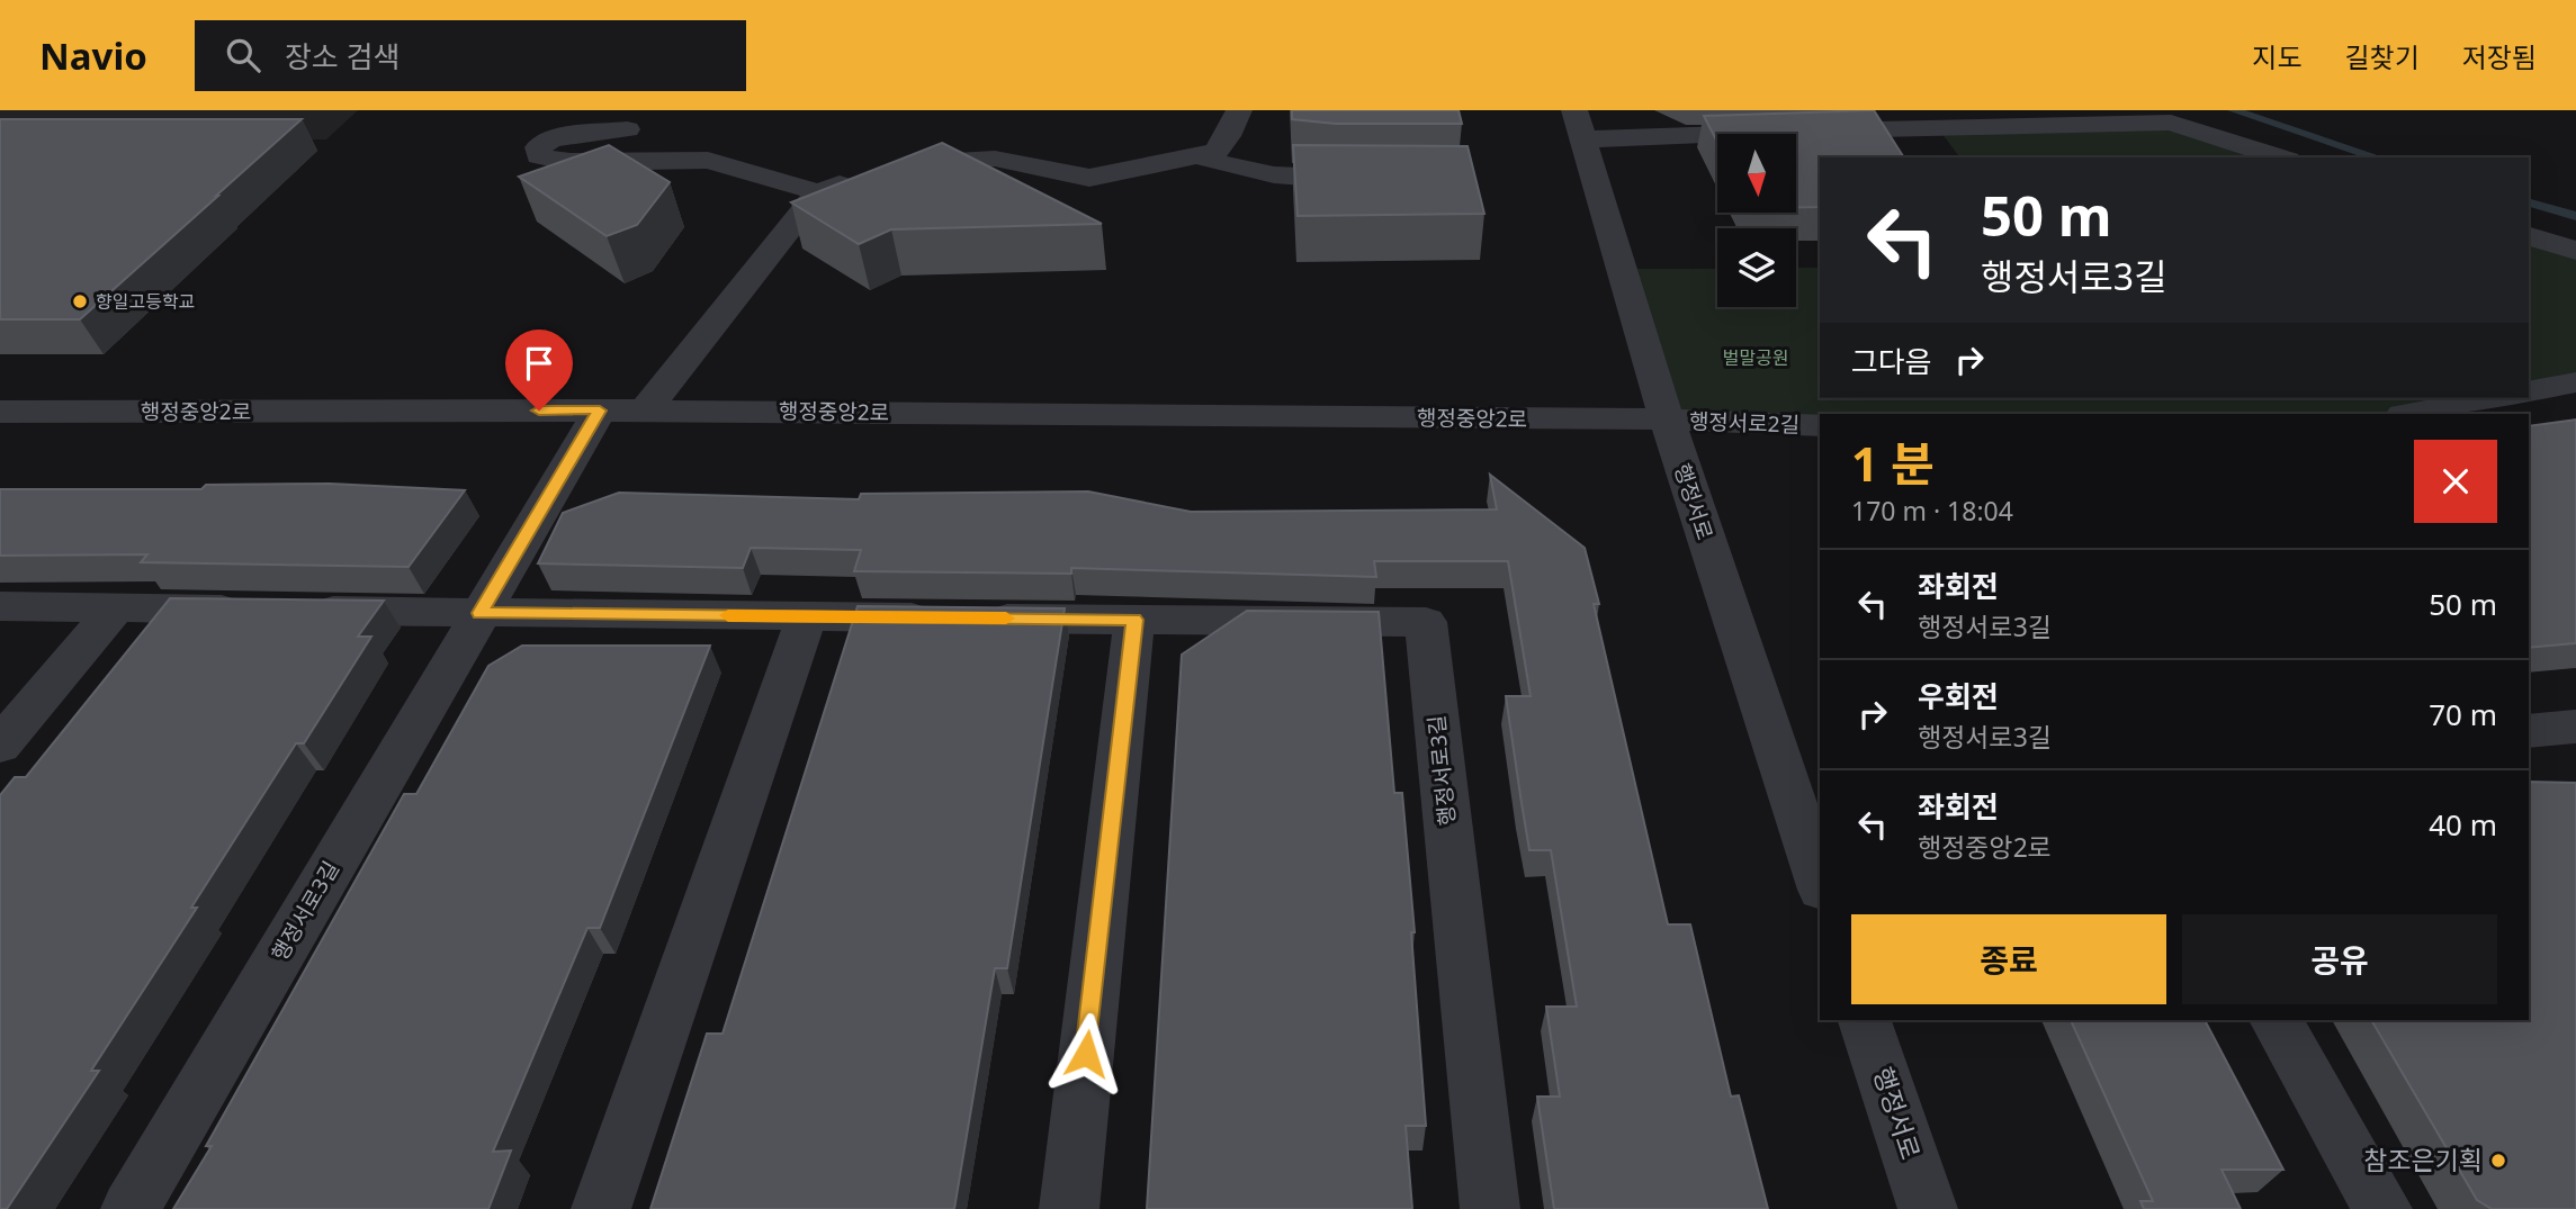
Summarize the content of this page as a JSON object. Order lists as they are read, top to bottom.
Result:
{
  "streets": {
    "street": [
      "행정중앙2로",
      "행정서로2길",
      "행정서로",
      "행정서로3길"
    ]
  },
  "crossings": [
    ["행정중앙2로", "행정서로2길"],
    ["행정중앙2로", "행정서로"],
    ["행정중앙2로", "행정서로3길"],
    ["행정서로2길", "행정서로"]
  ],
  "parks": ["벌말공원"],
  "places": ["향일고등학교", "참조은기획"],
  "north": "bottom",
  "page": {
    "header": "Navio",
    "search": "장소 검색",
    "nav": ["지도", "길찾기", "저장됨"],
    "turn": ["50 m", "행정서로3길"],
    "then": "그다음",
    "heading": ["1 분", "170 m · 18:04"],
    "list": [
      {
        "name": "좌회전",
        "note": "행정서로3길",
        "value": "50 m"
      },
      {
        "name": "우회전",
        "note": "행정서로3길",
        "value": "70 m"
      },
      {
        "name": "좌회전",
        "note": "행정중앙2로",
        "value": "40 m"
      }
    ],
    "buttons": ["종료", "공유"]
  }
}
